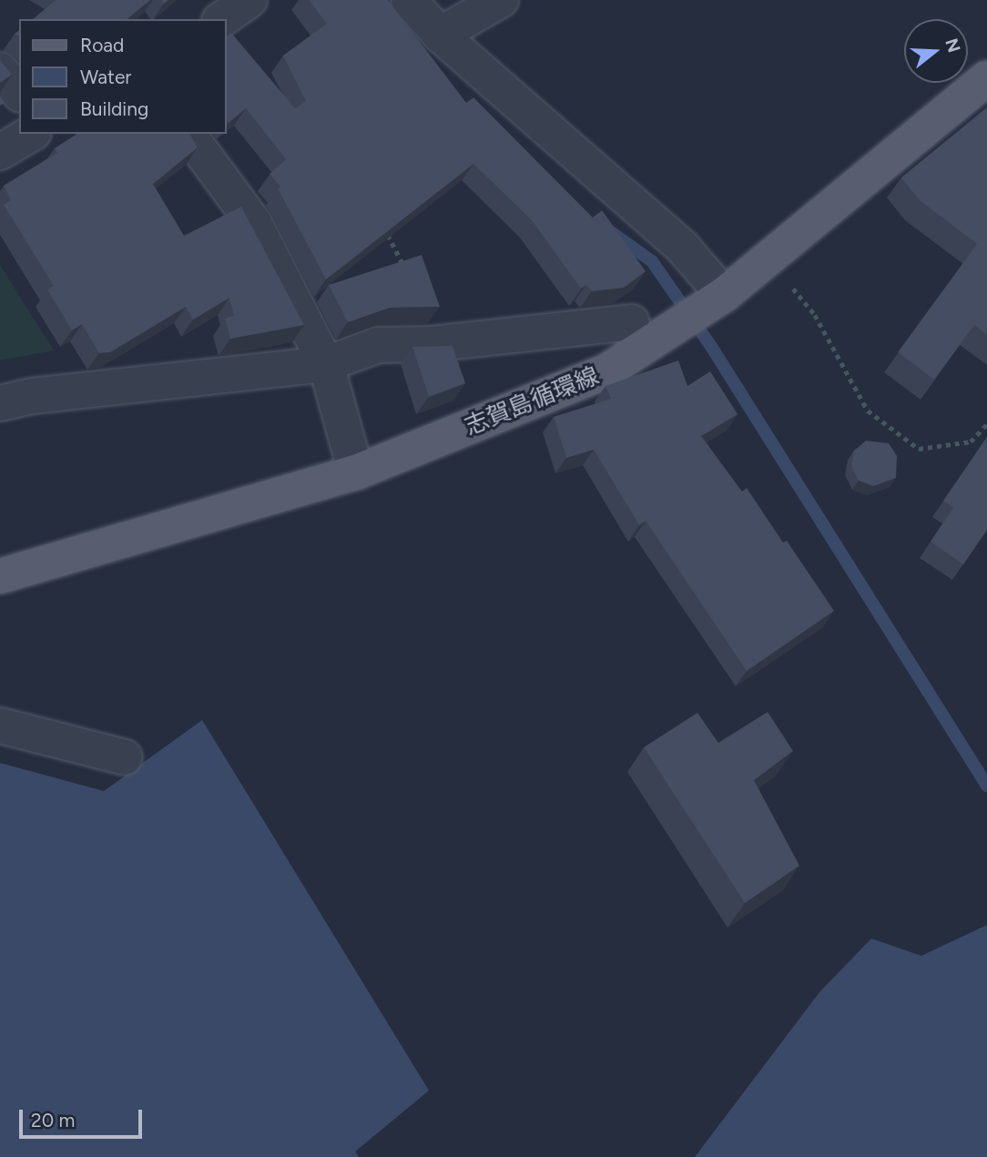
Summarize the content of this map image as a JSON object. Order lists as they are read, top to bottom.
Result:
{
  "streets": {
    "main road": ["志賀島循環線"]
  },
  "legend": ["Road", "Water", "Building"],
  "scale_bar": "20 m",
  "north": "right"
}
